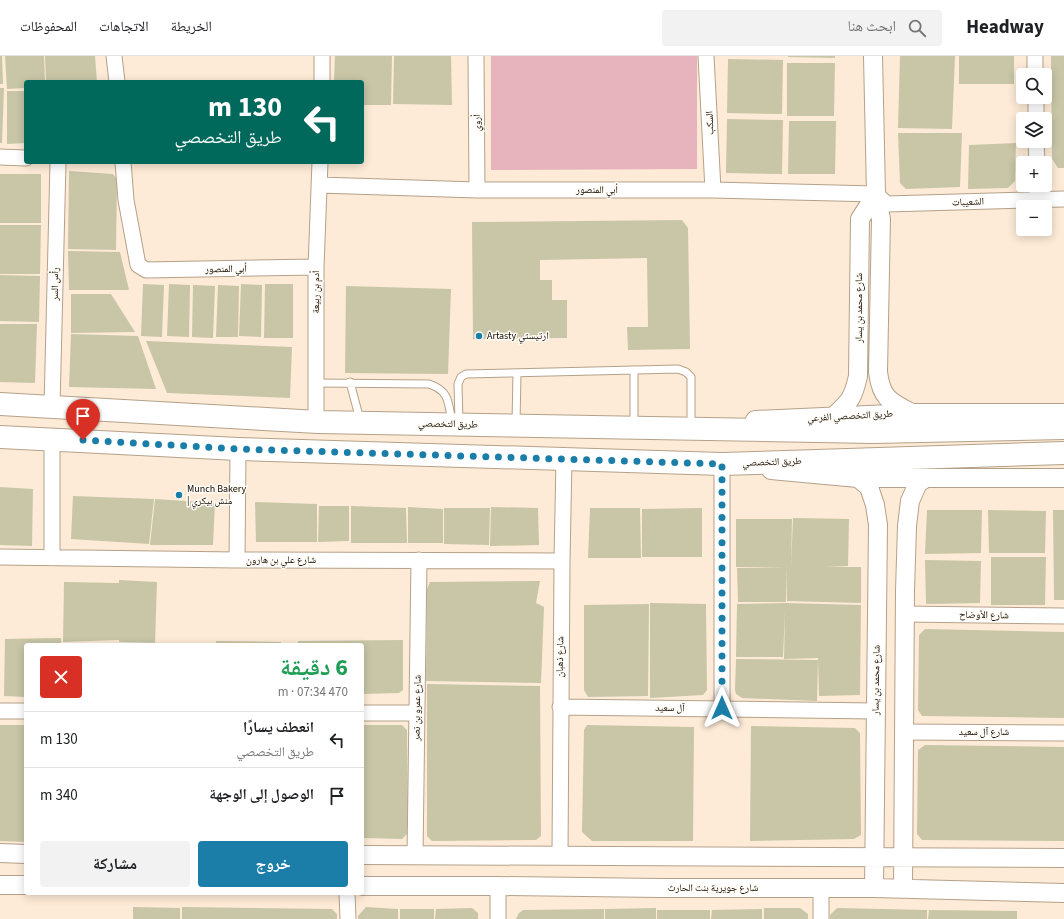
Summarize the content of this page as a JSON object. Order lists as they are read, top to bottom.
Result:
{
  "streets": {
    "main road": ["طريق التخصصي"],
    "street": [
      "أروي",
      "السكب",
      "أبي المنصور",
      "الشعيبات",
      "رأس السر",
      "أدم بن ربيعة",
      "شارع محمد بن يسار",
      "طريق التخصصي الفرعي",
      "شارع علي بن هارون",
      "شارع الأوضاح",
      "شارع ذهبان",
      "شارع عمرو بن نصر",
      "آل سعيد",
      "شارع آل سعيد",
      "شارع جويرية بنت الحارث"
    ]
  },
  "crossings": [
    ["أروي", "أبي المنصور"],
    ["السكب", "أبي المنصور"],
    ["أبي المنصور", "الشعيبات"],
    ["أبي المنصور", "أدم بن ربيعة"],
    ["أبي المنصور", "شارع محمد بن يسار"],
    ["الشعيبات", "شارع محمد بن يسار"],
    ["رأس السر", "طريق التخصصي"],
    ["أدم بن ربيعة", "طريق التخصصي"],
    ["شارع محمد بن يسار", "طريق التخصصي الفرعي"],
    ["شارع محمد بن يسار", "آل سعيد"],
    ["شارع محمد بن يسار", "شارع جويرية بنت الحارث"],
    ["طريق التخصصي الفرعي", "طريق التخصصي"],
    ["طريق التخصصي", "شارع ذهبان"],
    ["شارع علي بن هارون", "شارع ذهبان"],
    ["شارع علي بن هارون", "شارع عمرو بن نصر"],
    ["شارع ذهبان", "آل سعيد"]
  ],
  "places": ["Artasty ارتيستي", "Munch Bakery | منش بيكري"],
  "page": {
    "header": "Headway",
    "search": "ابحث هنا",
    "nav": ["الخريطة", "الاتجاهات", "المحفوظات"],
    "map_buttons": ["+", "−"],
    "turn": ["130 m", "طريق التخصصي"],
    "heading": ["6 دقيقة", "470 m · 07:34"],
    "list": [
      {
        "name": "انعطف يسارًا",
        "note": "طريق التخصصي",
        "value": "130 m"
      },
      {
        "name": "الوصول إلى الوجهة",
        "value": "340 m"
      }
    ],
    "buttons": ["خروج", "مشاركة"]
  }
}
